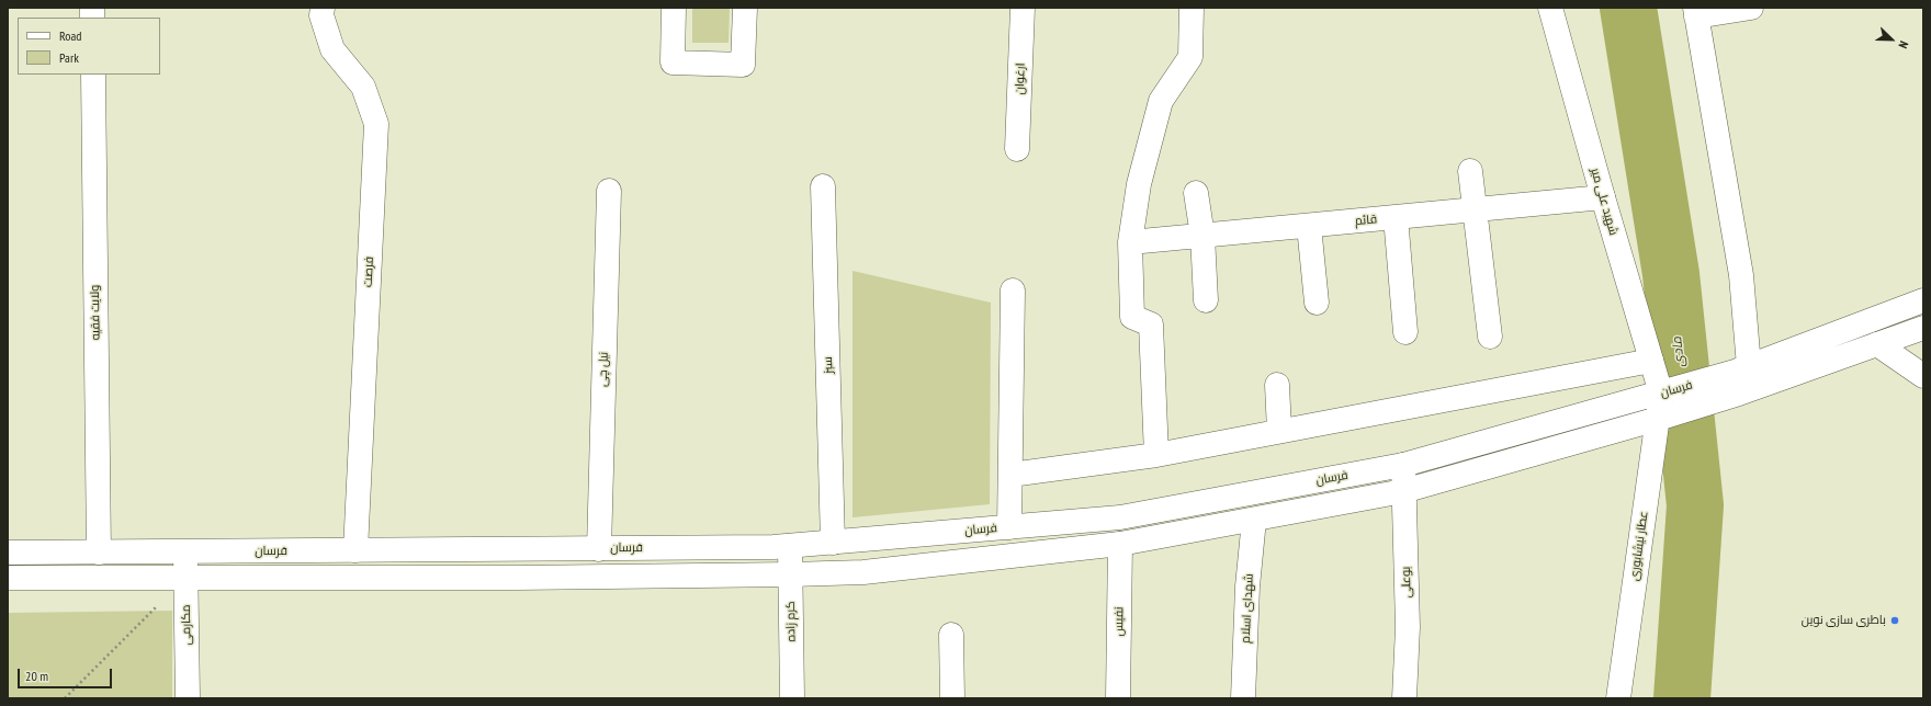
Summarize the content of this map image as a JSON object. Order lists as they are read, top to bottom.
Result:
{
  "streets": {
    "street": [
      "ارغوان",
      "شهید علی میر",
      "قائم",
      "فرصت",
      "ولایت فقیه",
      "سبز",
      "نیل چی",
      "فرسان",
      "عطار نیشابوری",
      "بوعلی",
      "شهدای اسلام",
      "کرم زاده",
      "نفیس",
      "مکارمی"
    ]
  },
  "crossings": [
    ["شهید علی میر", "قائم"],
    ["شهید علی میر", "فرسان"],
    ["شهید علی میر", "عطار نیشابوری"],
    ["فرصت", "فرسان"],
    ["ولایت فقیه", "فرسان"],
    ["سبز", "فرسان"],
    ["نیل چی", "فرسان"],
    ["فرسان", "عطار نیشابوری"],
    ["فرسان", "بوعلی"],
    ["فرسان", "شهدای اسلام"],
    ["فرسان", "کرم زاده"],
    ["فرسان", "نفیس"],
    ["فرسان", "مکارمی"]
  ],
  "water": ["مادی"],
  "places": ["باطری سازی نوین"],
  "legend": ["Road", "Park"],
  "scale_bar": "20 m",
  "north": "bottom right"
}
